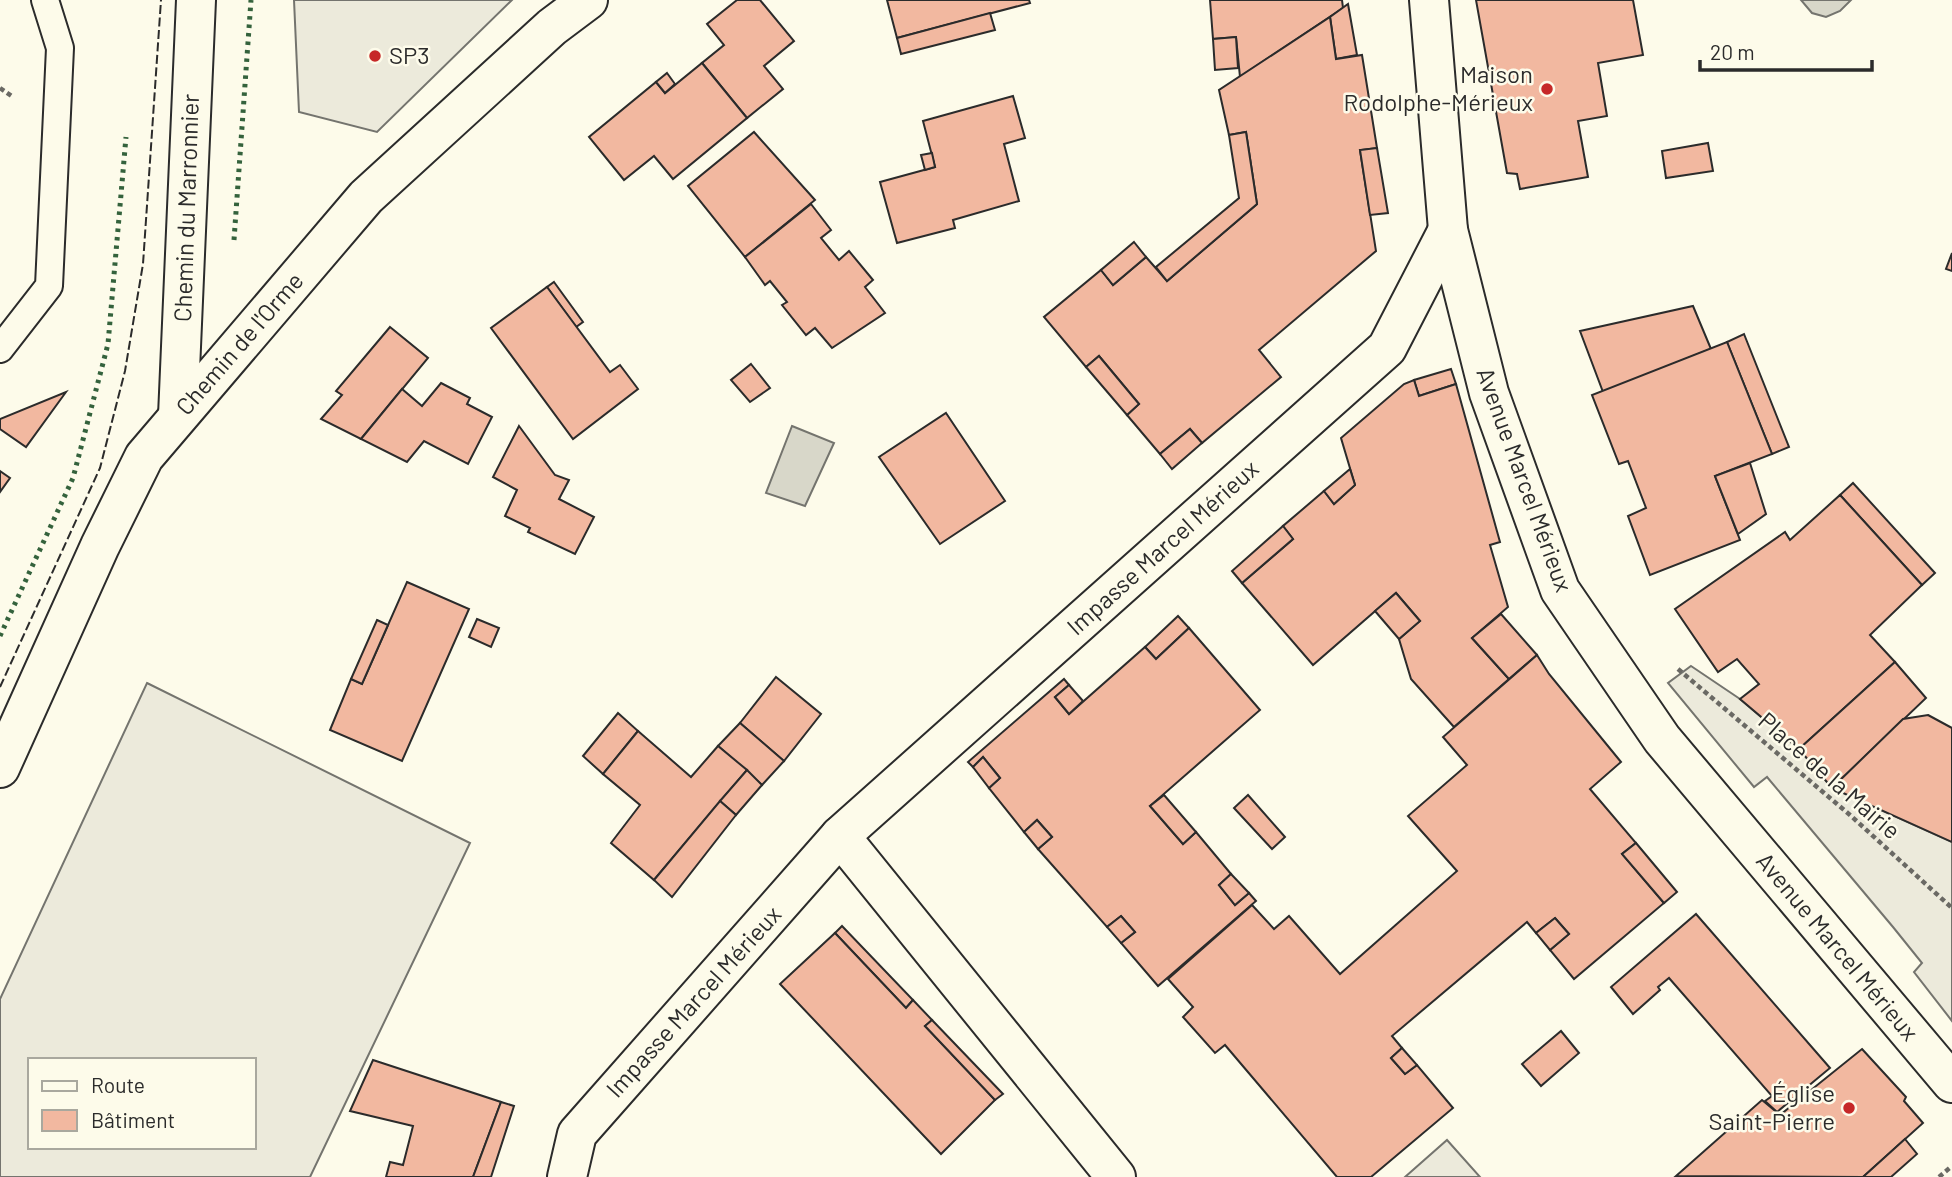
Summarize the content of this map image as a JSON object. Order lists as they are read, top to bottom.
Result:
{
  "streets": {
    "street": [
      "Chemin du Marronnier",
      "Chemin de l'Orme",
      "Avenue Marcel Mérieux",
      "Impasse Marcel Mérieux"
    ],
    "path": ["Place de la Mairie"]
  },
  "crossings": [
    ["Chemin du Marronnier", "Chemin de l'Orme"],
    ["Avenue Marcel Mérieux", "Impasse Marcel Mérieux"]
  ],
  "places": ["SP3", "Maison Rodolphe-Mérieux", "Église Saint-Pierre"],
  "legend": ["Route", "Bâtiment"],
  "scale_bar": "20 m"
}
